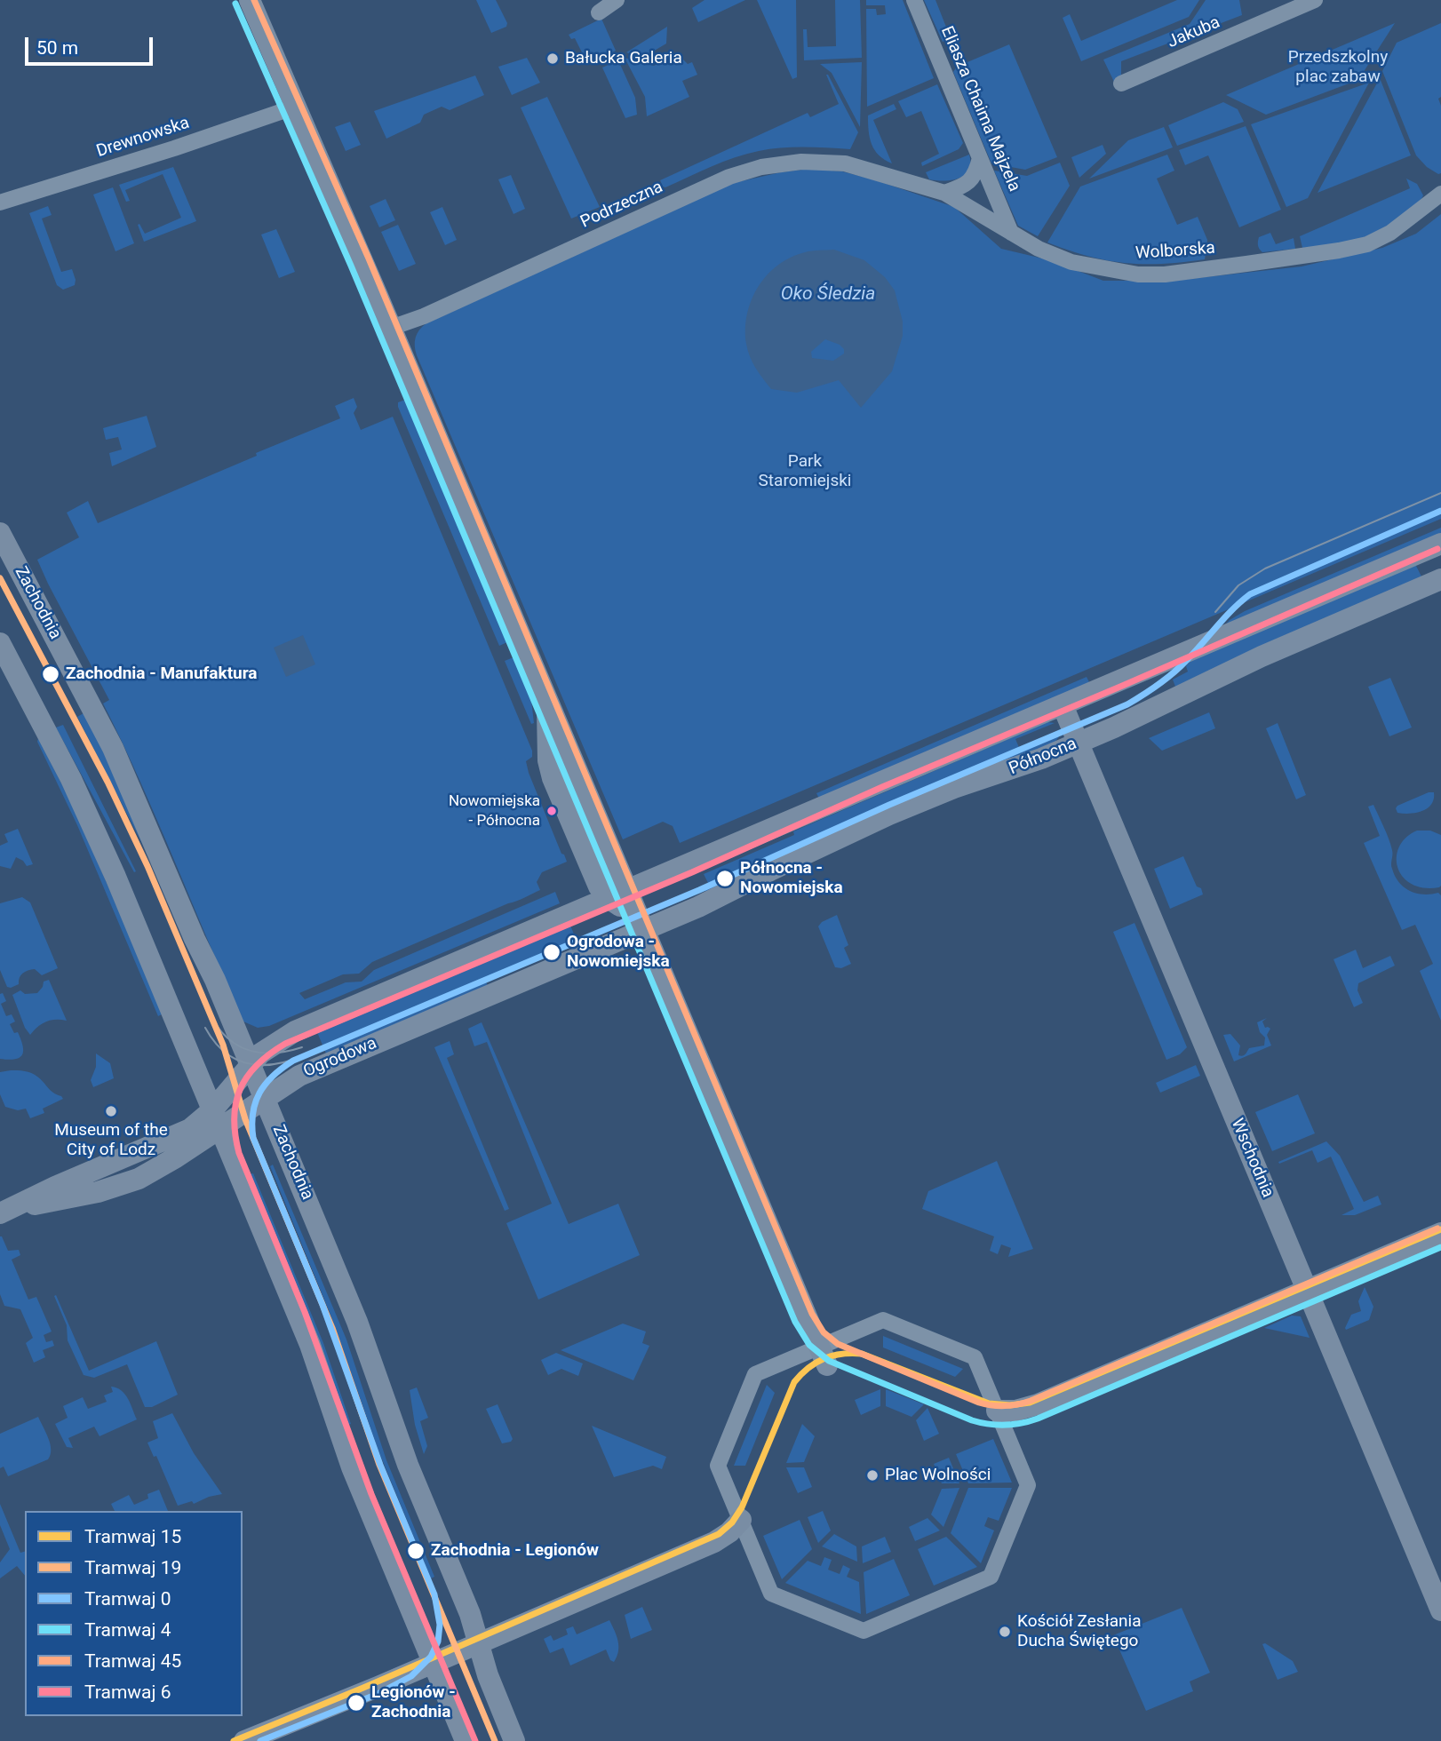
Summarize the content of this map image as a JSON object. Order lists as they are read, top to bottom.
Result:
{
  "streets": {
    "main road": [
      "Zachodnia",
      "Północna",
      "Ogrodowa",
      "Wschodnia"
    ],
    "street": [
      "Jakuba",
      "Eliasza Chaima Majzela",
      "Drewnowska",
      "Podrzeczna",
      "Wolborska"
    ]
  },
  "crossings": [
    ["Eliasza Chaima Majzela", "Wolborska"],
    ["Podrzeczna", "Wolborska"],
    ["Zachodnia", "Ogrodowa"],
    ["Północna", "Ogrodowa"],
    ["Północna", "Wschodnia"]
  ],
  "water": ["Oko Śledzia"],
  "parks": ["Przedszkolny plac zabaw", "Park Staromiejski"],
  "places": [
    "Bałucka Galeria",
    "Zachodnia - Manufaktura",
    "Nowomiejska - Północna",
    "Północna - Nowomiejska",
    "Ogrodowa - Nowomiejska",
    "Museum of the City of Lodz",
    "Plac Wolności",
    "Zachodnia - Legionów",
    "Kościół Zesłania Ducha Świętego",
    "Legionów - Zachodnia"
  ],
  "lines": [
    "tram line 45",
    "tram line 4",
    "tram line 0",
    "tram line 6",
    "tram line 19",
    "tram line 15"
  ],
  "legend": [
    "Tramwaj 15",
    "Tramwaj 19",
    "Tramwaj 0",
    "Tramwaj 4",
    "Tramwaj 45",
    "Tramwaj 6"
  ],
  "scale_bar": "50 m"
}
